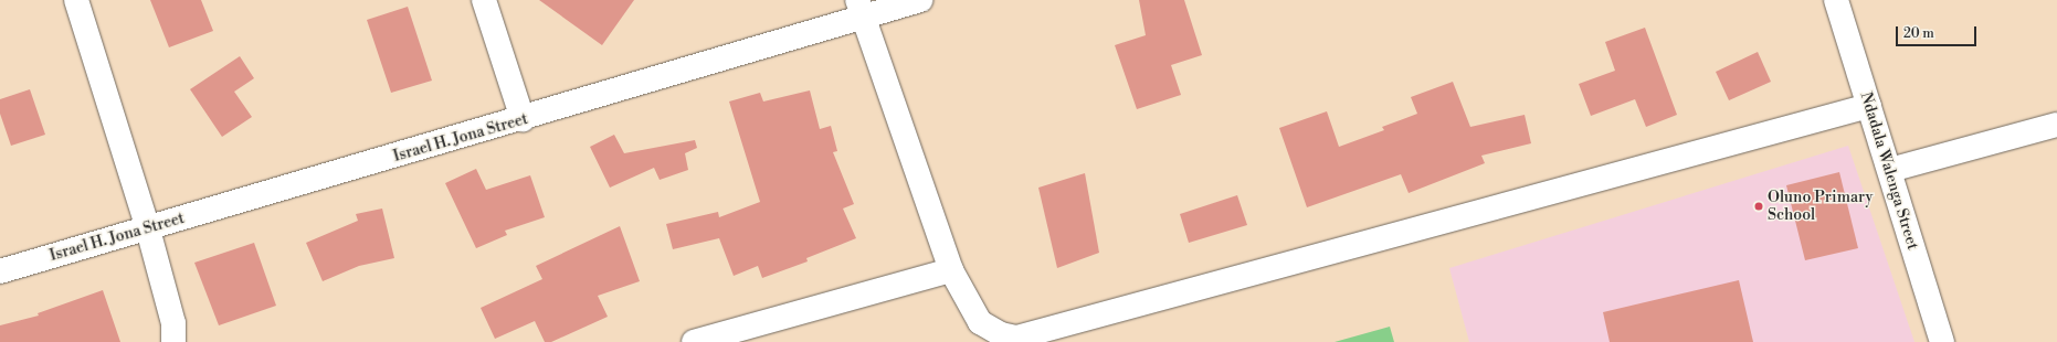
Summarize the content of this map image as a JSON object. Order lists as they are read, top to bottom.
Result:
{
  "streets": {
    "street": ["Israel H. Jona Street", "Ndadala Walenga Street"]
  },
  "places": ["Oluno Primary School"],
  "scale_bar": "20 m"
}
